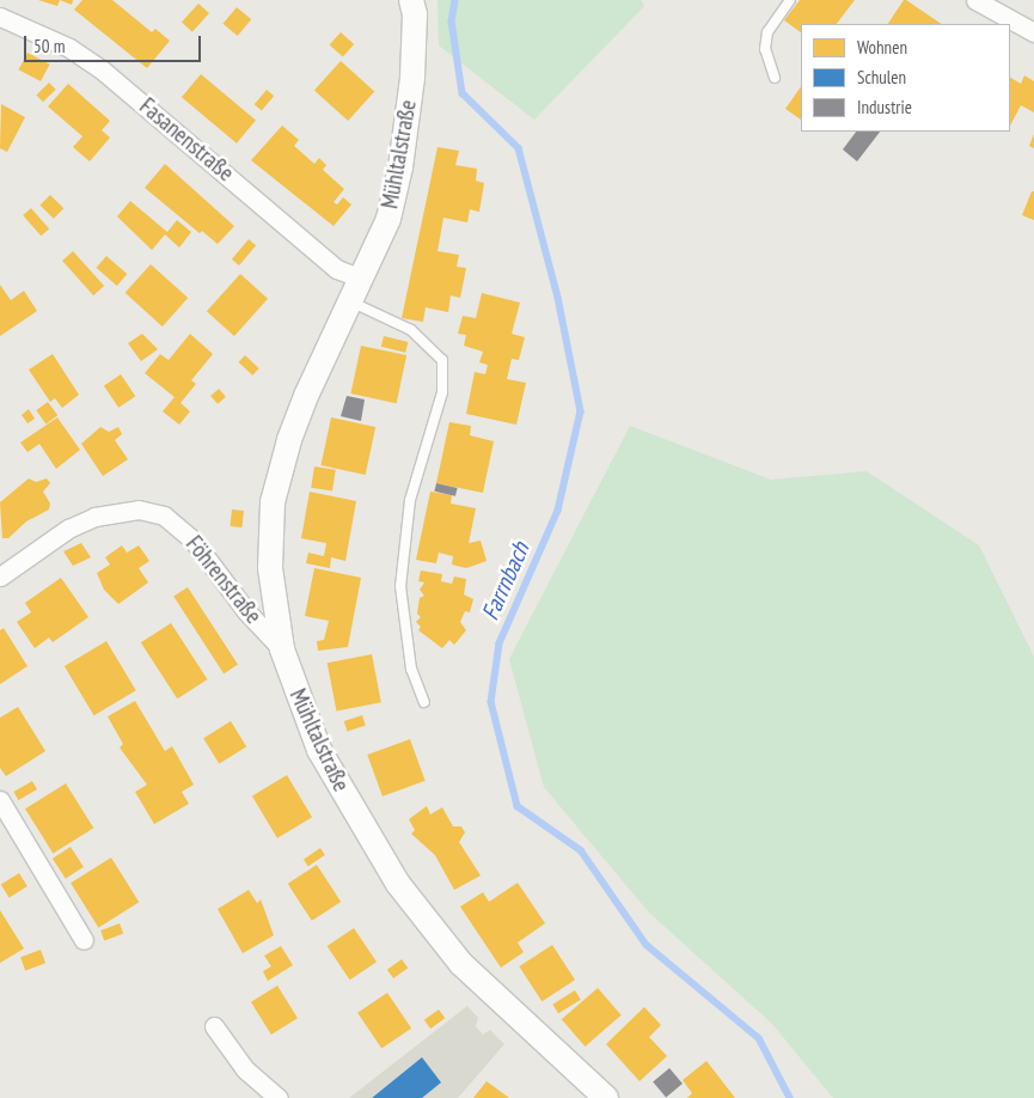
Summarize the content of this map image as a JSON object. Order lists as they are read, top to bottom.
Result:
{
  "streets": {
    "street": ["Fasanenstraße", "Mühltalstraße", "Föhrenstraße"]
  },
  "crossings": [
    ["Fasanenstraße", "Mühltalstraße"],
    ["Mühltalstraße", "Föhrenstraße"]
  ],
  "water": ["Farrnbach"],
  "legend": ["Wohnen", "Schulen", "Industrie"],
  "scale_bar": "50 m"
}
